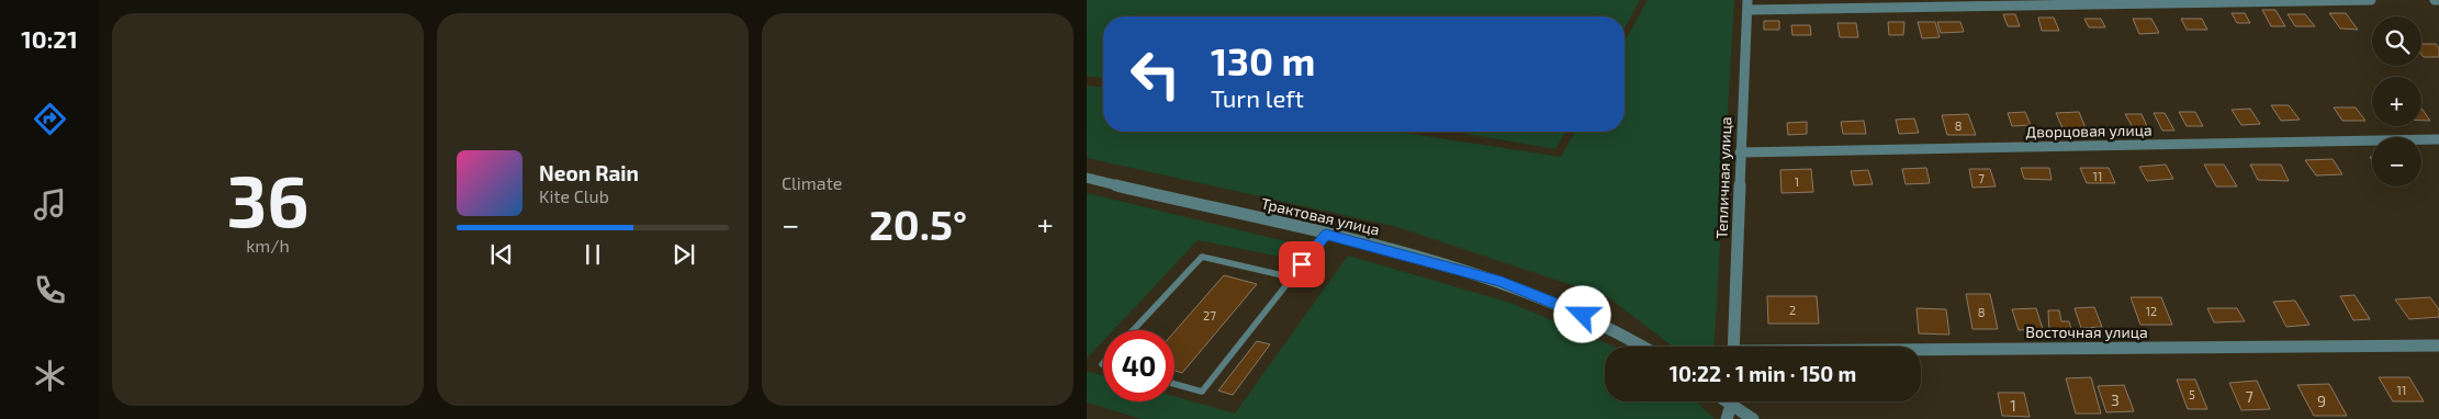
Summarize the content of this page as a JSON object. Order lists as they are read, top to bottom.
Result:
{
  "streets": {
    "street": [
      "Дворцовая улица",
      "Тепличная улица",
      "Трактовая улица",
      "Восточная улица"
    ]
  },
  "crossings": [
    ["Дворцовая улица", "Тепличная улица"]
  ],
  "house_numbers": [
    "8",
    "11",
    "7",
    "1",
    "2",
    "12",
    "8",
    "27",
    "11",
    "5",
    "7",
    "3",
    "9",
    "1"
  ],
  "page": {
    "tabs": "10:21",
    "tile": [
      ["36", "km/h"],
      "Climate"
    ],
    "map_buttons": ["+", "−"],
    "turn": ["130 m", "Turn left"],
    "song": ["Neon Rain", "Kite Club"],
    "heat": ["−", "20.5°", "+"],
    "limit": "40",
    "trip": "10:22 · 1 min · 150 m"
  }
}
